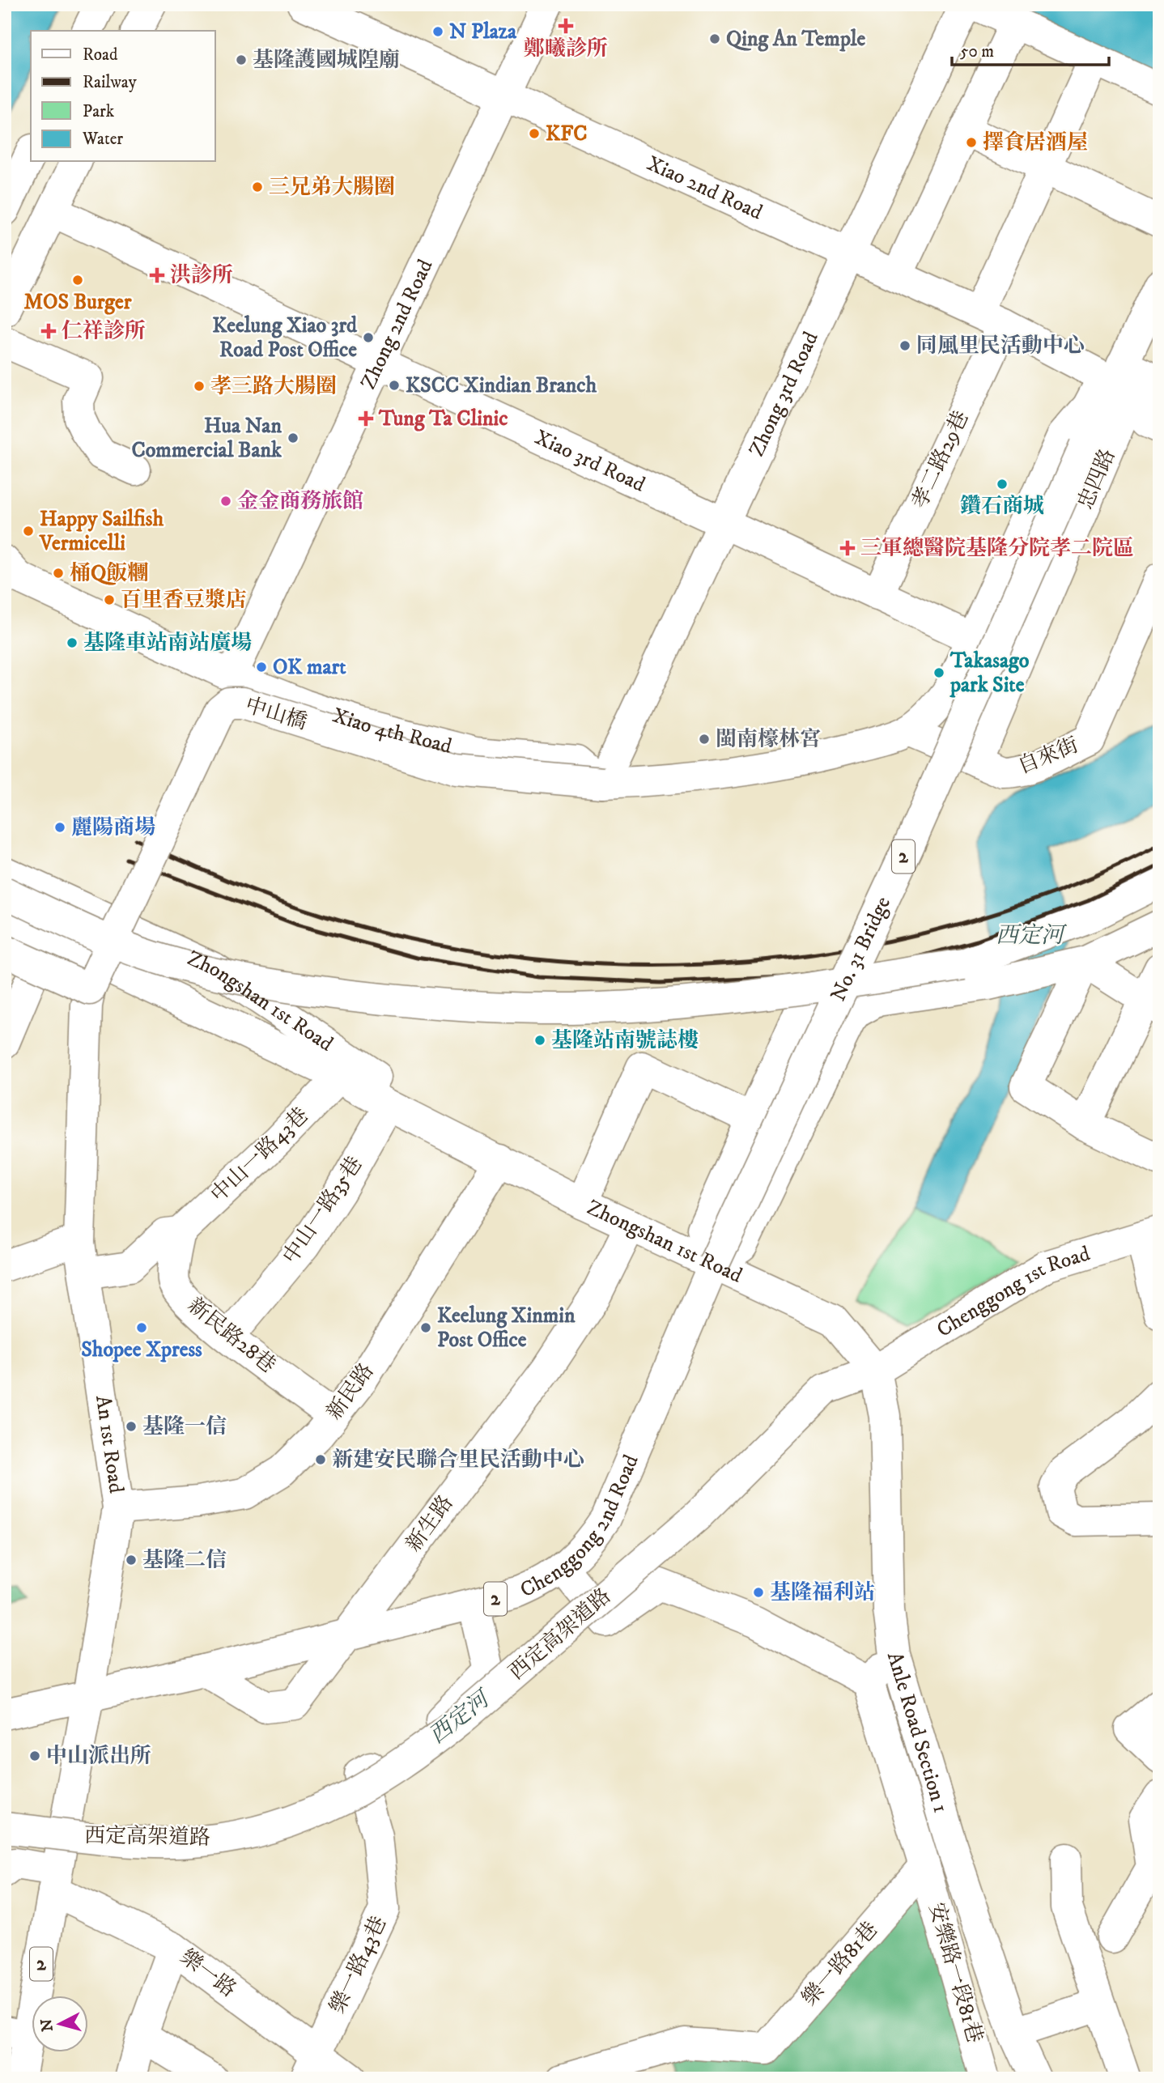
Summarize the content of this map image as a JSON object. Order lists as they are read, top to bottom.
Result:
{
  "streets": {
    "main road": [
      "Xiao 2nd Road",
      "Zhong 2nd Road",
      "Zhong 3rd Road",
      "孝二路29巷",
      "Xiao 3rd Road",
      "忠四路",
      "中山橋",
      "Xiao 4th Road",
      "自來街",
      "2",
      "No. 31 Bridge",
      "Zhongshan 1st Road",
      "中山一路43巷",
      "中山一路35巷",
      "Chenggong 1st Road",
      "新民路28巷",
      "新民路",
      "An 1st Road",
      "Chenggong 2nd Road",
      "新生路",
      "西定高架道路",
      "Anle Road Section 1",
      "樂一路81巷",
      "樂一路43巷",
      "安樂路一段81巷",
      "樂一路"
    ]
  },
  "crossings": [
    ["Xiao 2nd Road", "Zhong 2nd Road"],
    ["Xiao 2nd Road", "Zhong 3rd Road"],
    ["Xiao 2nd Road", "孝二路29巷"],
    ["Xiao 2nd Road", "忠四路"],
    ["Xiao 2nd Road", "2"],
    ["Xiao 2nd Road", "No. 31 Bridge"],
    ["Zhong 2nd Road", "Xiao 3rd Road"],
    ["Zhong 2nd Road", "Xiao 4th Road"],
    ["Zhong 3rd Road", "Xiao 3rd Road"],
    ["Zhong 3rd Road", "中山橋"],
    ["Zhong 3rd Road", "Xiao 4th Road"],
    ["孝二路29巷", "Xiao 3rd Road"],
    ["忠四路", "自來街"],
    ["忠四路", "2"],
    ["忠四路", "No. 31 Bridge"],
    ["中山橋", "Xiao 4th Road"],
    ["中山橋", "An 1st Road"],
    ["2", "No. 31 Bridge"],
    ["No. 31 Bridge", "Zhongshan 1st Road"],
    ["No. 31 Bridge", "Chenggong 2nd Road"],
    ["Zhongshan 1st Road", "中山一路43巷"],
    ["Zhongshan 1st Road", "中山一路35巷"],
    ["Zhongshan 1st Road", "Chenggong 1st Road"],
    ["Zhongshan 1st Road", "新民路"],
    ["Zhongshan 1st Road", "Chenggong 2nd Road"],
    ["Zhongshan 1st Road", "新生路"],
    ["Zhongshan 1st Road", "西定高架道路"],
    ["Zhongshan 1st Road", "Anle Road Section 1"],
    ["中山一路43巷", "新民路28巷"],
    ["中山一路43巷", "An 1st Road"],
    ["中山一路35巷", "新民路28巷"],
    ["Chenggong 1st Road", "西定高架道路"],
    ["Chenggong 1st Road", "Anle Road Section 1"],
    ["新民路28巷", "新民路"],
    ["新民路", "An 1st Road"],
    ["An 1st Road", "Chenggong 2nd Road"],
    ["An 1st Road", "樂一路"],
    ["Chenggong 2nd Road", "新生路"],
    ["Chenggong 2nd Road", "樂一路43巷"],
    ["西定高架道路", "Anle Road Section 1"],
    ["樂一路81巷", "安樂路一段81巷"],
    ["樂一路43巷", "樂一路"]
  ],
  "water": ["西定河"],
  "places": {
    "health": [
      "鄭曦診所",
      "洪診所",
      "仁祥診所",
      "Tung Ta Clinic",
      "三軍總醫院基隆分院孝二院區"
    ],
    "other": [
      "N Plaza",
      "Qing An Temple",
      "基隆護國城隍廟",
      "KFC",
      "擇食居酒屋",
      "三兄弟大腸圈",
      "MOS Burger",
      "Keelung Xiao 3rd Road Post Office",
      "同風里民活動中心",
      "KSCC Xindian Branch",
      "孝三路大腸圈",
      "Hua Nan Commercial Bank",
      "鑽石商城",
      "金金商務旅館",
      "Happy Sailfish Vermicelli",
      "桶Q飯糰",
      "百里香豆漿店",
      "基隆車站南站廣場",
      "OK mart",
      "Takasago park Site",
      "閩南檺林宮",
      "麗陽商場",
      "基隆站南號誌樓",
      "Shopee Xpress",
      "Keelung Xinmin Post Office",
      "基隆一信",
      "新建安民聯合里民活動中心",
      "基隆二信",
      "基隆福利站",
      "中山派出所"
    ]
  },
  "legend": [
    "Road",
    "Railway",
    "Park",
    "Water"
  ],
  "scale_bar": "50 m",
  "north": "left"
}
